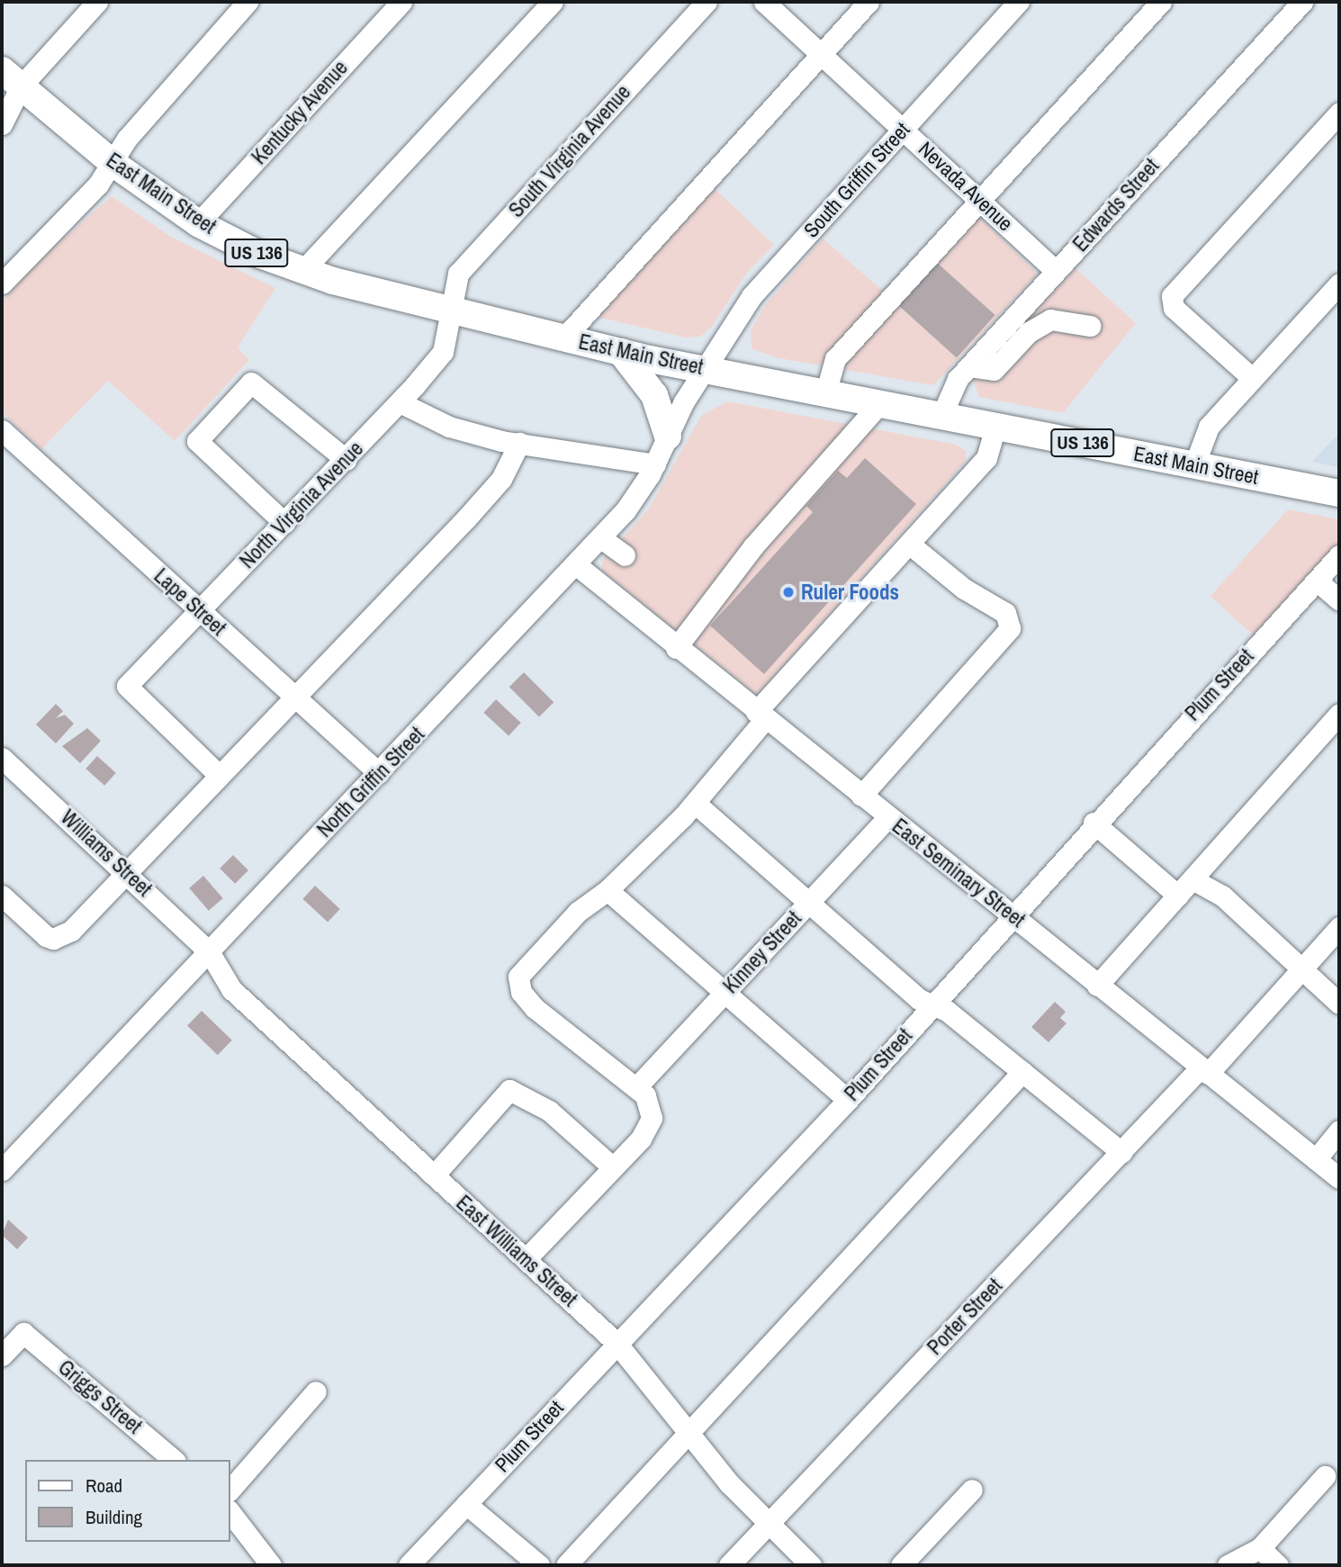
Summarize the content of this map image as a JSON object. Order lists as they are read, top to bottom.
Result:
{
  "streets": {
    "main road": ["East Main Street", "US 136"],
    "street": [
      "Kentucky Avenue",
      "South Virginia Avenue",
      "South Griffin Street",
      "Nevada Avenue",
      "Edwards Street",
      "North Virginia Avenue",
      "Lape Street",
      "Plum Street",
      "North Griffin Street",
      "Williams Street",
      "East Seminary Street",
      "Kinney Street",
      "East Williams Street",
      "Porter Street",
      "Griggs Street"
    ]
  },
  "crossings": [
    ["Kentucky Avenue", "East Main Street"],
    ["South Virginia Avenue", "East Main Street"],
    ["South Virginia Avenue", "North Virginia Avenue"],
    ["South Griffin Street", "Nevada Avenue"],
    ["South Griffin Street", "East Main Street"],
    ["South Griffin Street", "North Griffin Street"],
    ["Nevada Avenue", "Edwards Street"],
    ["East Main Street", "Edwards Street"],
    ["East Main Street", "North Virginia Avenue"],
    ["East Main Street", "North Griffin Street"],
    ["North Virginia Avenue", "Lape Street"],
    ["Lape Street", "North Griffin Street"],
    ["Plum Street", "East Seminary Street"],
    ["Plum Street", "East Williams Street"],
    ["North Griffin Street", "Williams Street"],
    ["North Griffin Street", "East Seminary Street"],
    ["North Griffin Street", "East Williams Street"],
    ["Williams Street", "East Williams Street"],
    ["East Seminary Street", "Kinney Street"],
    ["East Seminary Street", "Porter Street"],
    ["East Williams Street", "Porter Street"]
  ],
  "places": ["Ruler Foods"],
  "legend": ["Road", "Building"]
}
